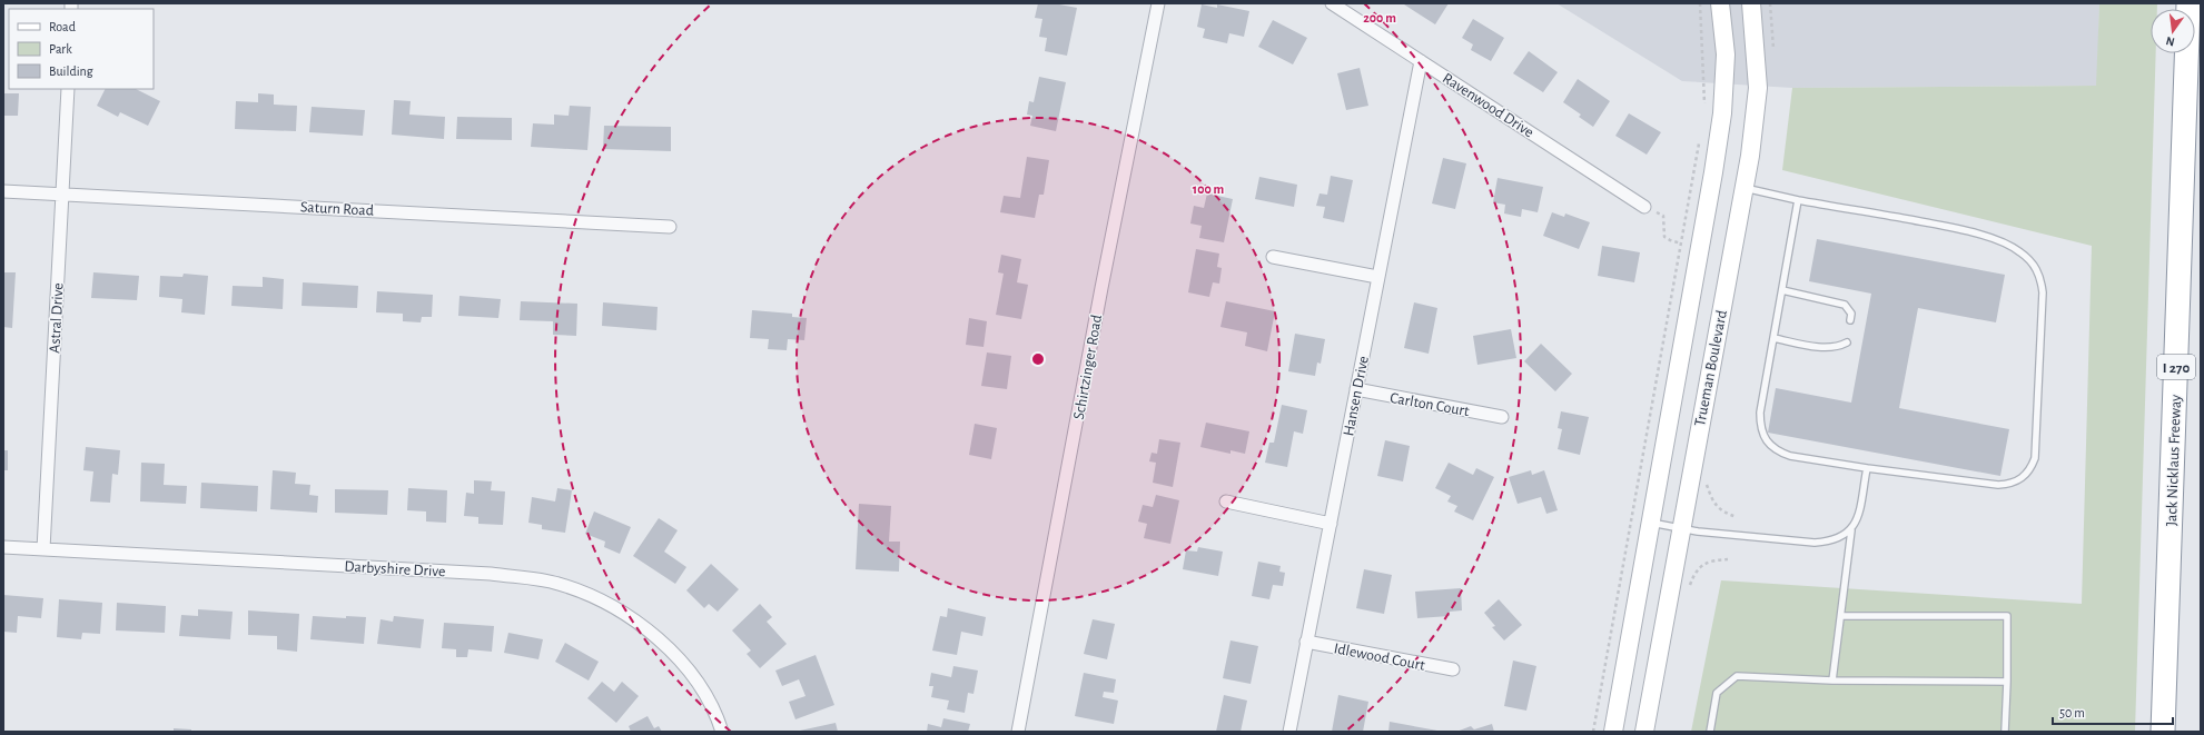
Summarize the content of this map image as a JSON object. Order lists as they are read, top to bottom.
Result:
{
  "streets": {
    "highway": ["I 270", "Jack Nicklaus Freeway"],
    "main road": ["Trueman Boulevard"],
    "street": [
      "Ravenwood Drive",
      "Saturn Road",
      "Astral Drive",
      "Schirtzinger Road",
      "Hansen Drive",
      "Carlton Court",
      "Darbyshire Drive",
      "Idlewood Court"
    ]
  },
  "crossings": [
    ["Ravenwood Drive", "Hansen Drive"],
    ["Saturn Road", "Astral Drive"],
    ["Astral Drive", "Darbyshire Drive"],
    ["Hansen Drive", "Carlton Court"],
    ["Hansen Drive", "Idlewood Court"]
  ],
  "legend": ["Road", "Park", "Building"],
  "scale_bar": "50 m",
  "north": "bottom",
  "rings": ["200 m", "100 m"]
}
